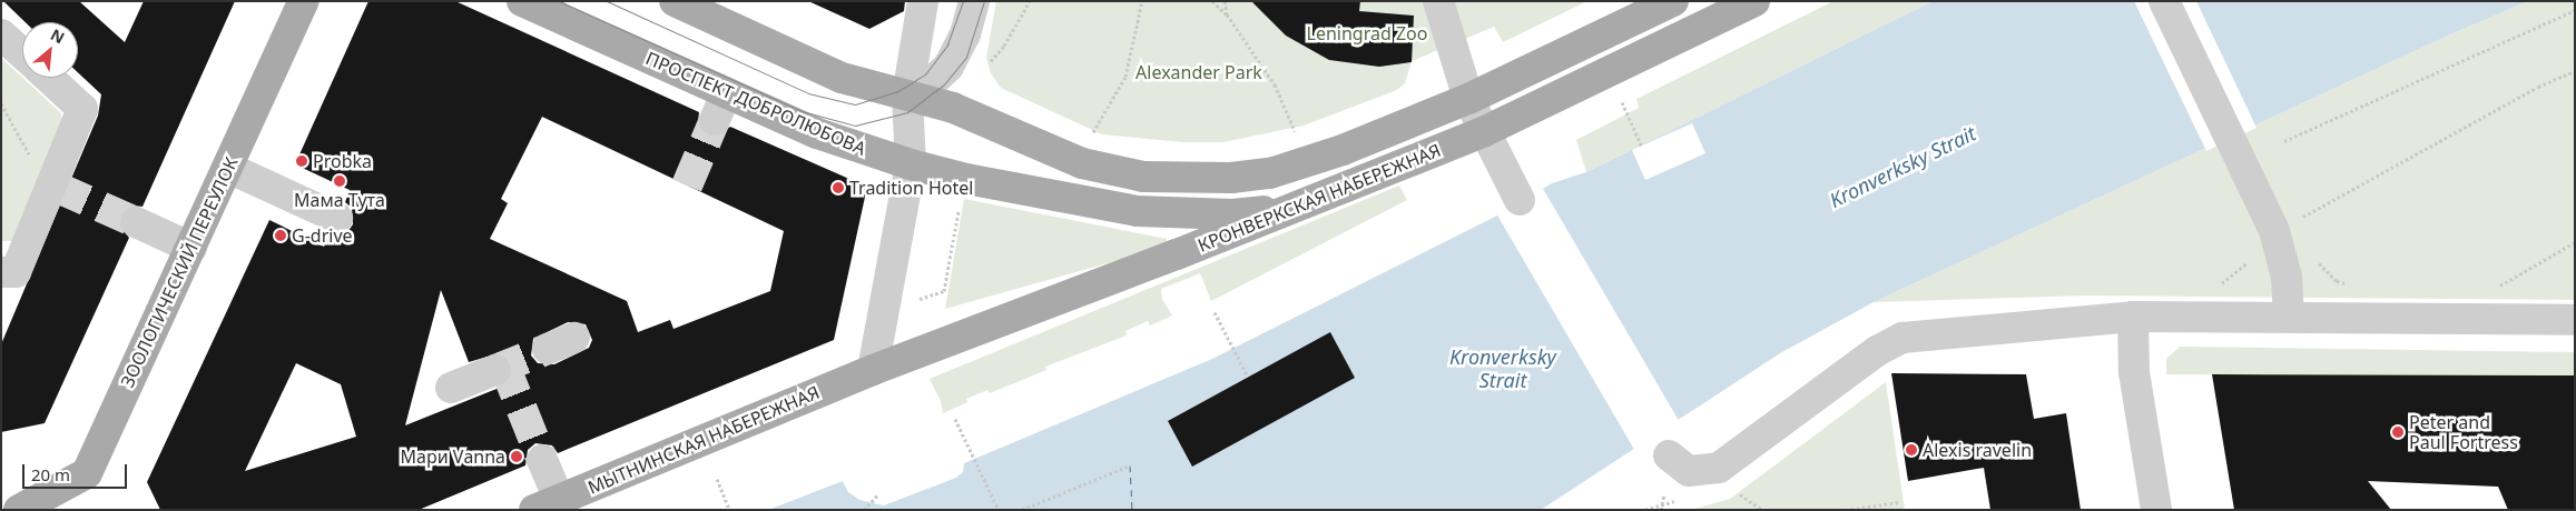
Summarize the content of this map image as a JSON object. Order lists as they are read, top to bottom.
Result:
{
  "streets": {
    "main road": [
      "ПРОСПЕКТ ДОБРОЛЮБОВА",
      "КРОНВЕРКСКАЯ НАБЕРЕЖНАЯ",
      "ЗООЛОГИЧЕСКИЙ ПЕРЕУЛОК",
      "МЫТНИНСКАЯ НАБЕРЕЖНАЯ"
    ]
  },
  "crossings": [
    ["ПРОСПЕКТ ДОБРОЛЮБОВА", "КРОНВЕРКСКАЯ НАБЕРЕЖНАЯ"],
    ["КРОНВЕРКСКАЯ НАБЕРЕЖНАЯ", "МЫТНИНСКАЯ НАБЕРЕЖНАЯ"]
  ],
  "water": ["Kronverksky Strait"],
  "parks": ["Leningrad Zoo", "Alexander Park"],
  "places": [
    "Probka",
    "Мама Тута",
    "Tradition Hotel",
    "G-drive",
    "Peter and Paul Fortress",
    "Alexis ravelin",
    "Мари Vаnnа"
  ],
  "scale_bar": "20 m",
  "north": "top right"
}
